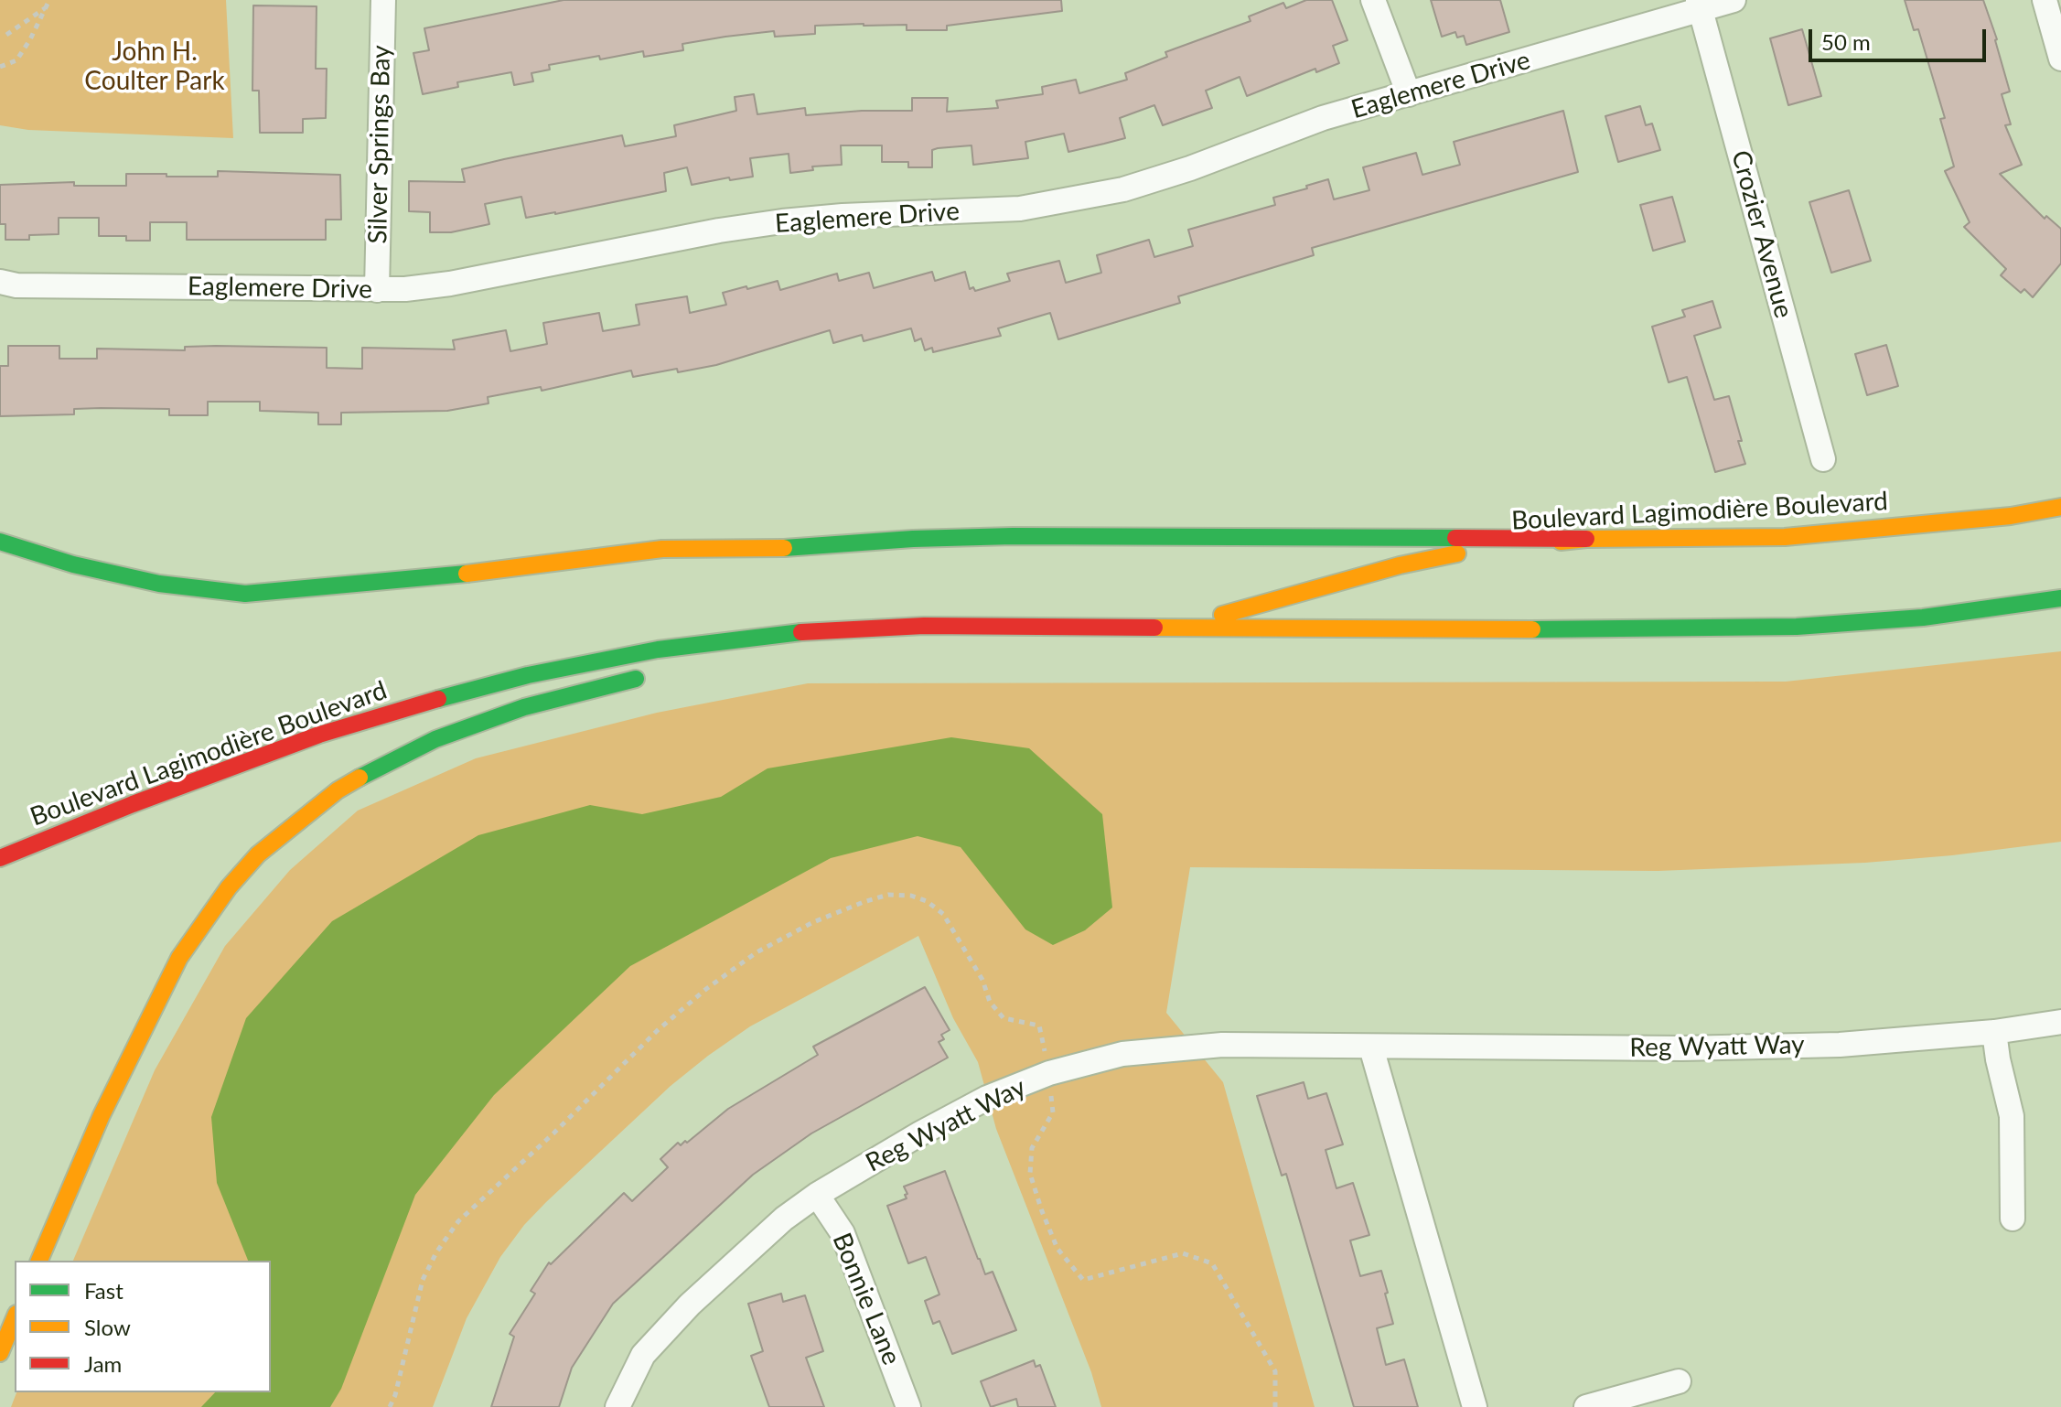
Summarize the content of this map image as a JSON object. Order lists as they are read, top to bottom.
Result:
{
  "streets": {
    "main road": ["Boulevard Lagimodière Boulevard"],
    "street": [
      "Eaglemere Drive",
      "Silver Springs Bay",
      "Crozier Avenue",
      "Reg Wyatt Way",
      "Bonnie Lane"
    ]
  },
  "crossings": [
    ["Eaglemere Drive", "Silver Springs Bay"],
    ["Eaglemere Drive", "Crozier Avenue"],
    ["Reg Wyatt Way", "Bonnie Lane"]
  ],
  "parks": ["John H. Coulter Park"],
  "legend": ["Fast", "Slow", "Jam"],
  "scale_bar": "50 m"
}
